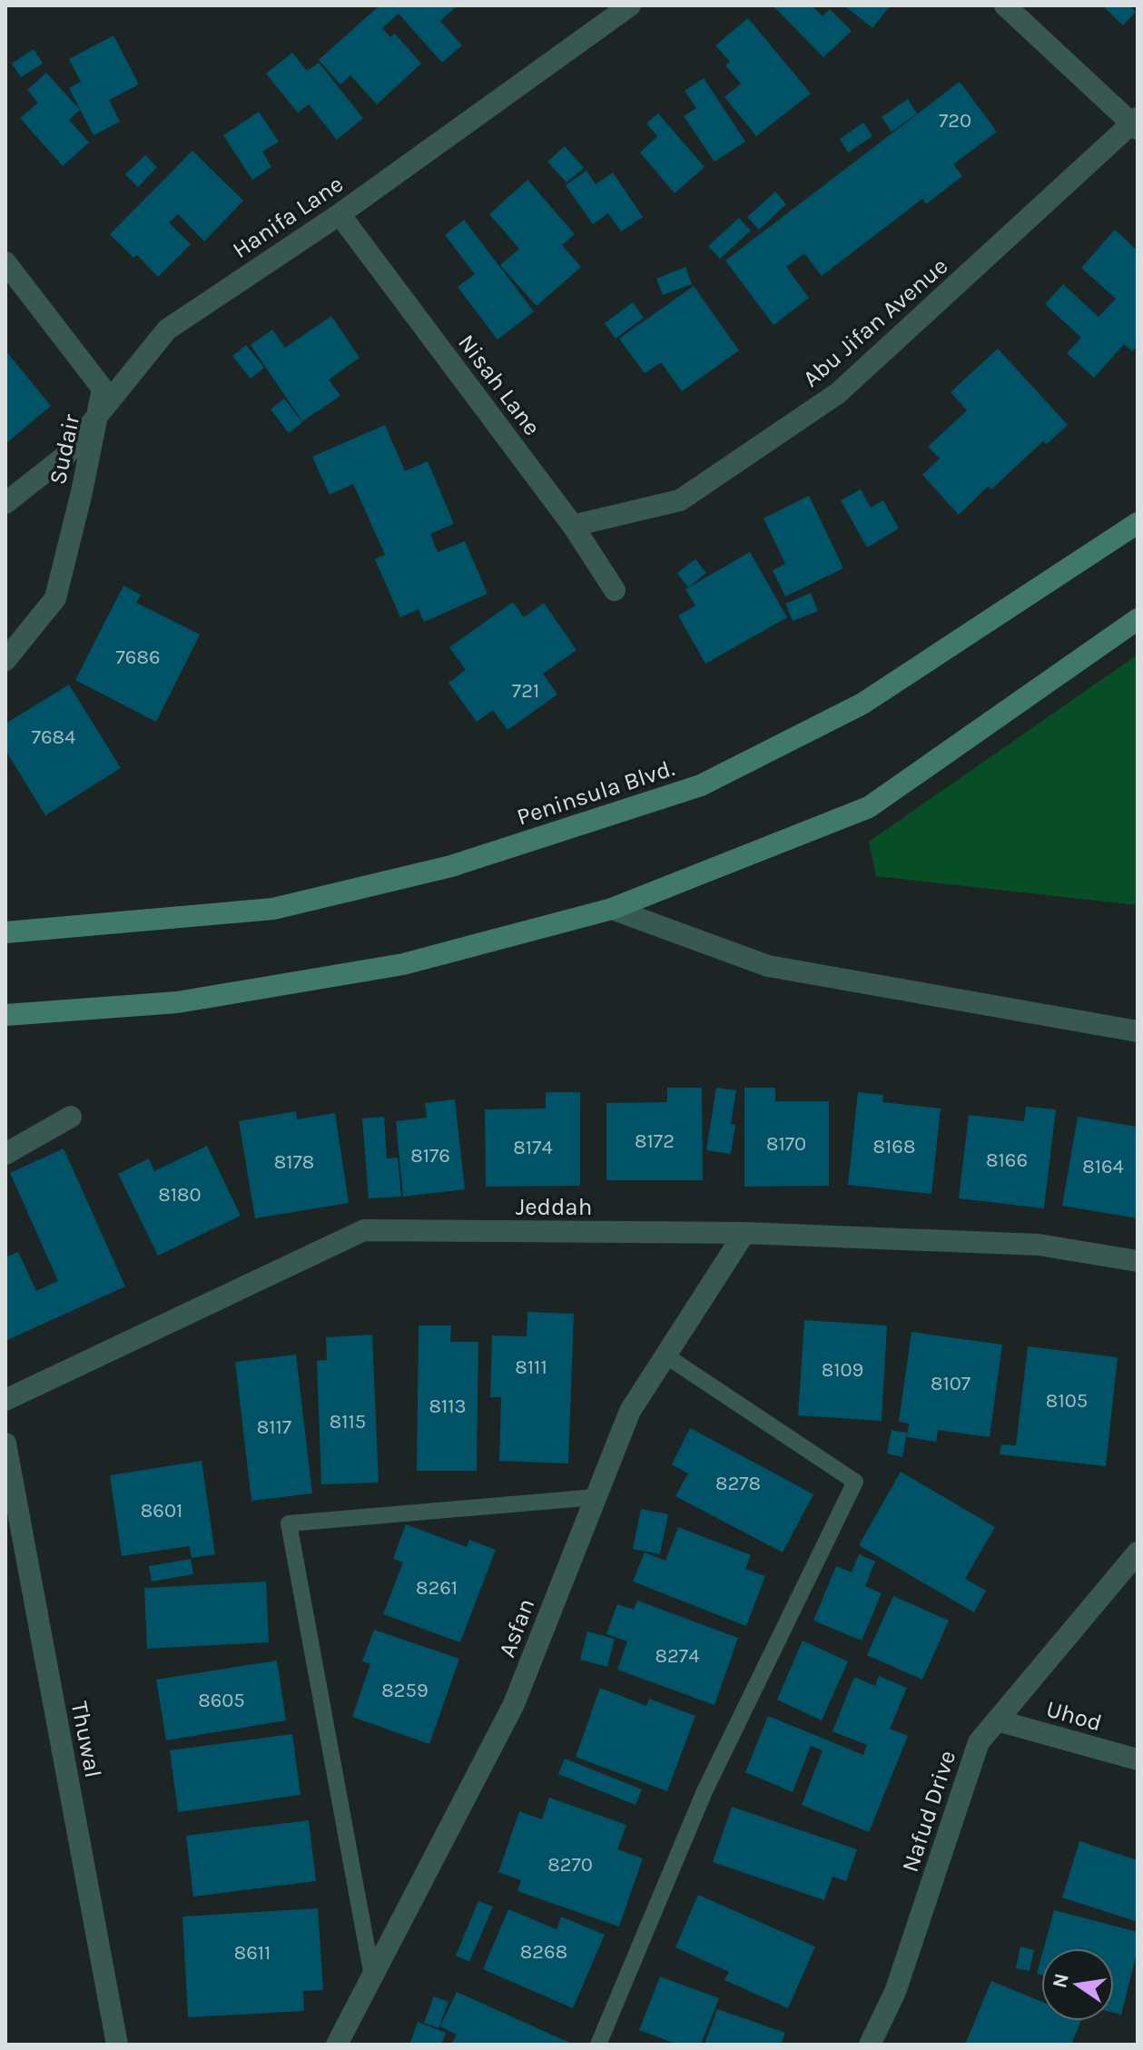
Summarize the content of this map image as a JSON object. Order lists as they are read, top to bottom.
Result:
{
  "streets": {
    "main road": ["Peninsula Blvd."],
    "street": [
      "Hanifa Lane",
      "Abu Jifan Avenue",
      "Nisah Lane",
      "Sudair",
      "Jeddah",
      "Asfan",
      "Uhod",
      "Thuwal",
      "Nafud Drive"
    ]
  },
  "crossings": [
    ["Hanifa Lane", "Nisah Lane"],
    ["Hanifa Lane", "Sudair"],
    ["Abu Jifan Avenue", "Nisah Lane"],
    ["Jeddah", "Asfan"],
    ["Uhod", "Nafud Drive"]
  ],
  "house_numbers": [
    "720",
    "7686",
    "721",
    "7684",
    "8172",
    "8170",
    "8168",
    "8174",
    "8176",
    "8166",
    "8178",
    "8164",
    "8180",
    "8111",
    "8109",
    "8107",
    "8105",
    "8113",
    "8115",
    "8117",
    "8278",
    "8601",
    "8261",
    "8274",
    "8259",
    "8605",
    "8270",
    "8268",
    "8611"
  ],
  "north": "left"
}
